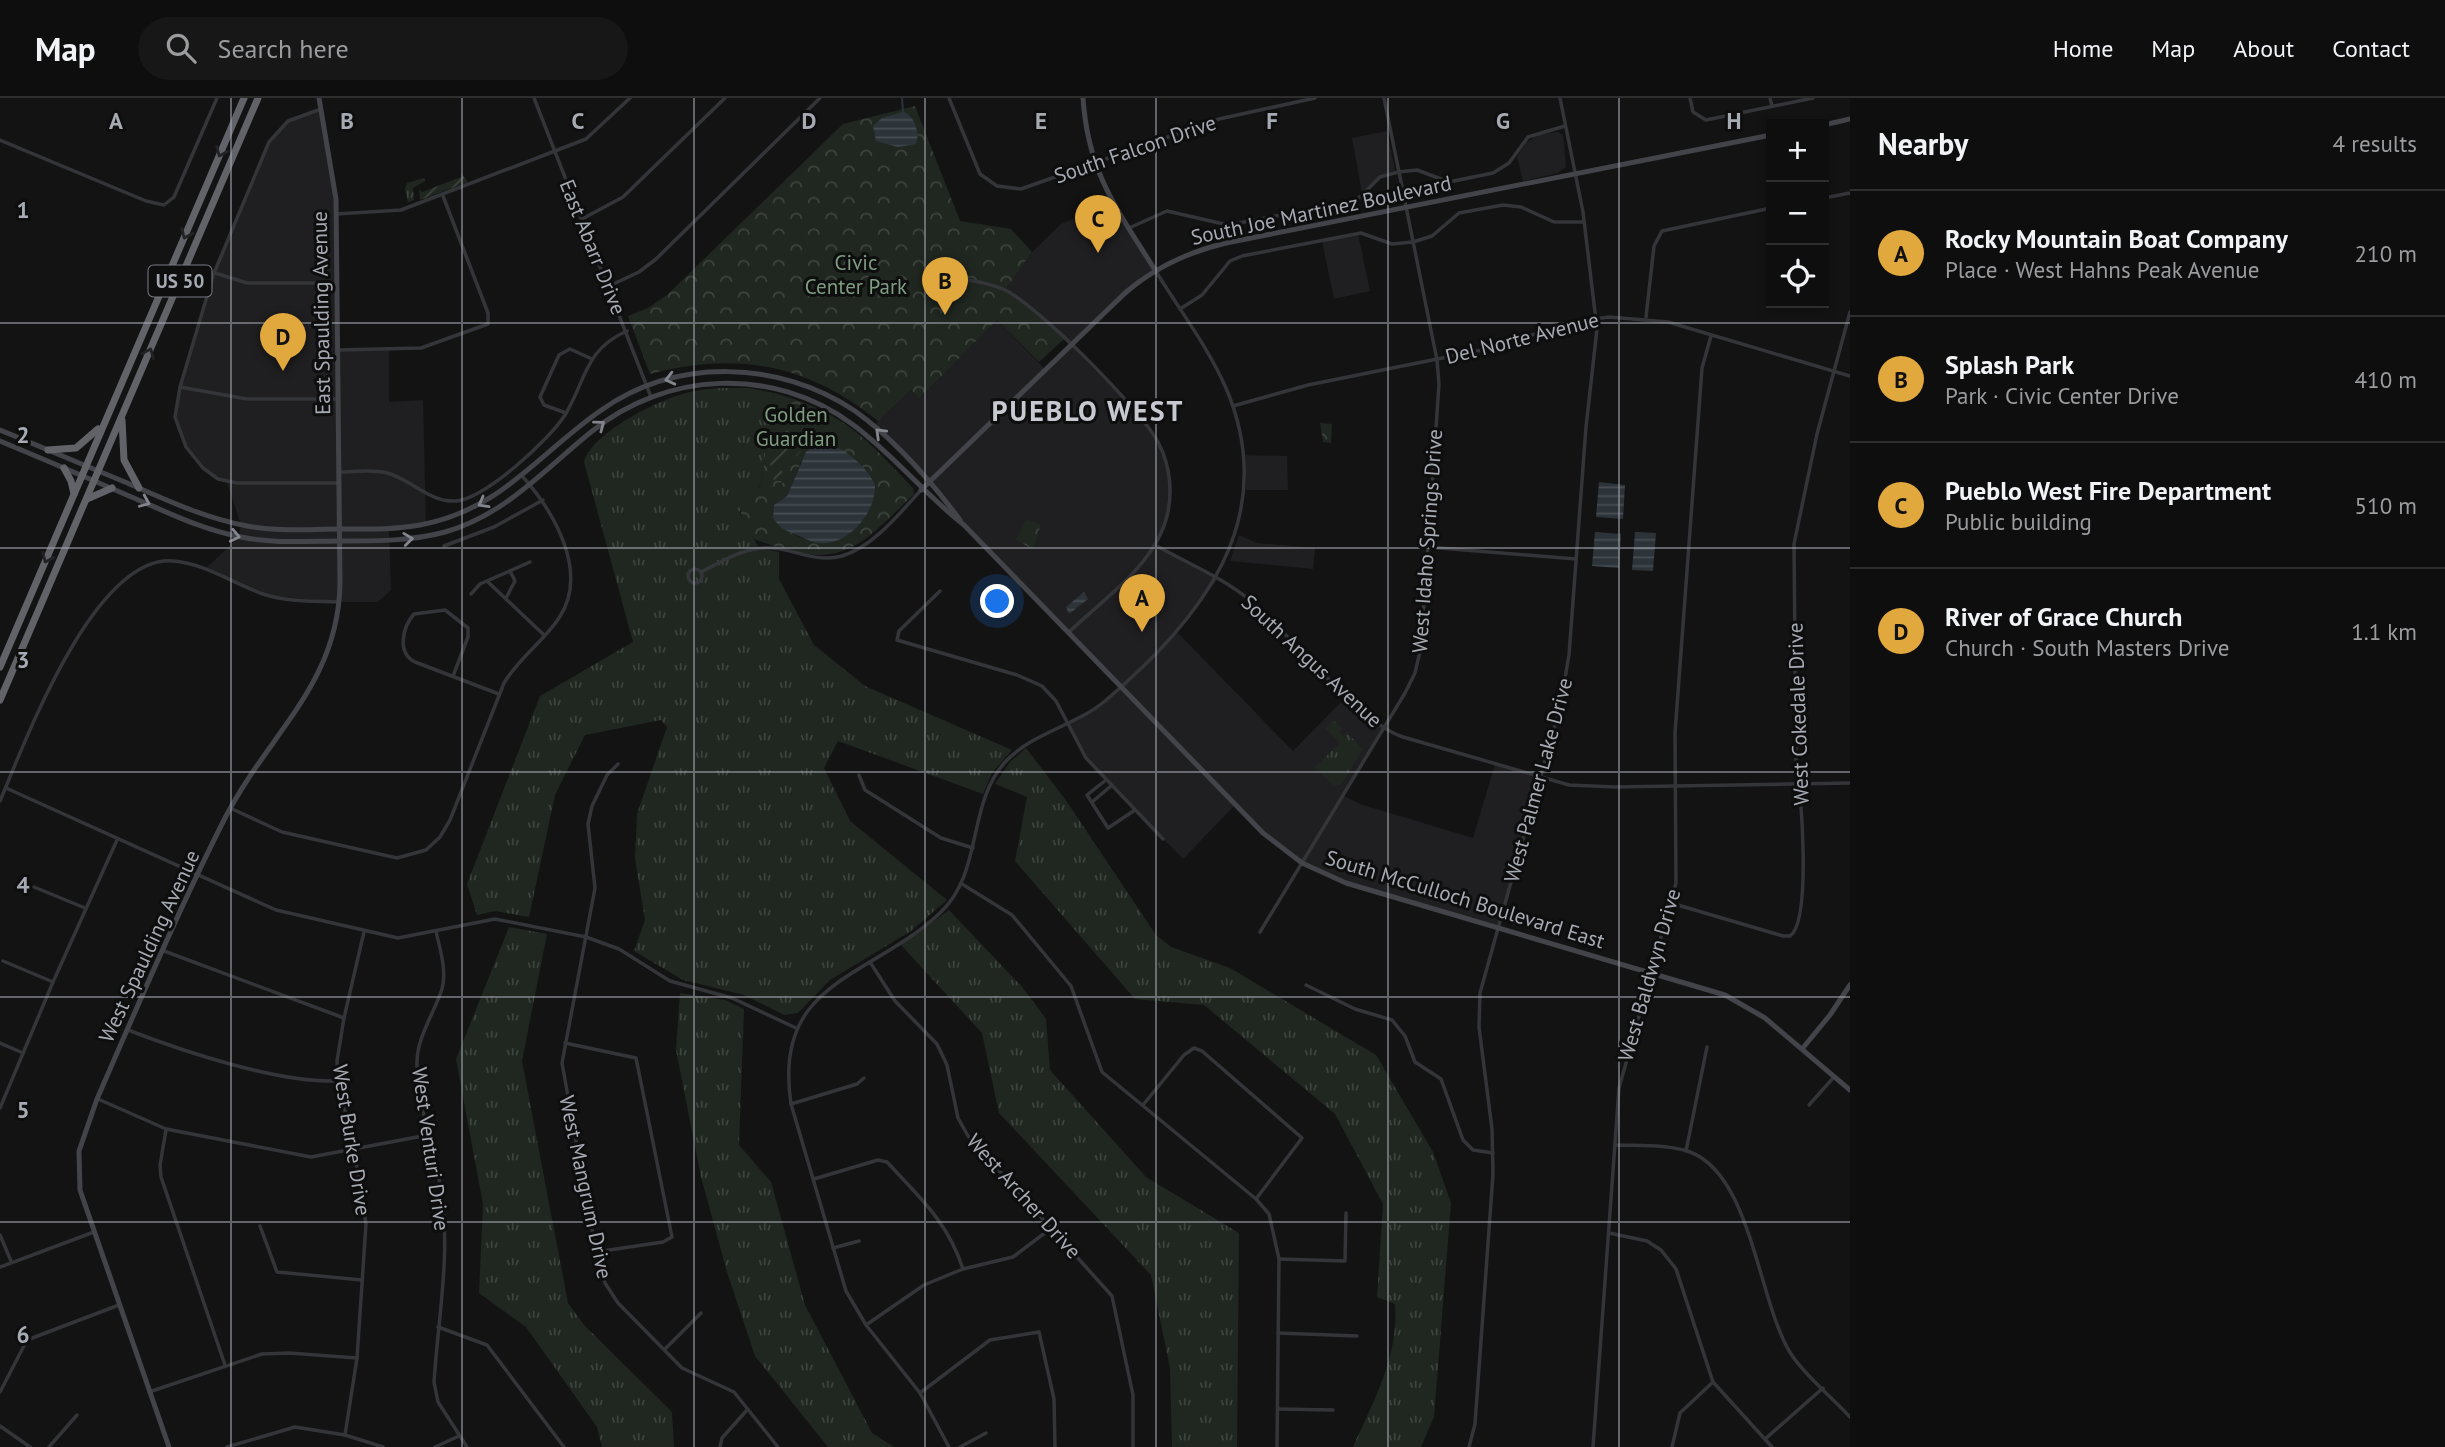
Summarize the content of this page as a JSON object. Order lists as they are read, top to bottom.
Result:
{
  "streets": {
    "highway": ["US 50"],
    "main road": [
      "South Joe Martinez Boulevard",
      "East Spaulding Avenue",
      "South McCulloch Boulevard East",
      "West Spaulding Avenue"
    ],
    "street": [
      "South Falcon Drive",
      "East Abarr Drive",
      "Del Norte Avenue",
      "West Idaho Springs Drive",
      "South Angus Avenue",
      "West Cokedale Drive",
      "West Palmer Lake Drive",
      "West Baldwyn Drive",
      "West Burke Drive",
      "West Venturi Drive",
      "West Mangrum Drive",
      "West Archer Drive"
    ]
  },
  "crossings": [
    ["South Joe Martinez Boulevard", "West Idaho Springs Drive"],
    ["South Joe Martinez Boulevard", "West Palmer Lake Drive"],
    ["South Joe Martinez Boulevard", "South McCulloch Boulevard East"],
    ["East Abarr Drive", "South McCulloch Boulevard East"],
    ["US 50", "South McCulloch Boulevard East"],
    ["East Spaulding Avenue", "South McCulloch Boulevard East"],
    ["East Spaulding Avenue", "West Spaulding Avenue"],
    ["Del Norte Avenue", "West Idaho Springs Drive"],
    ["Del Norte Avenue", "West Cokedale Drive"],
    ["Del Norte Avenue", "West Palmer Lake Drive"],
    ["Del Norte Avenue", "West Baldwyn Drive"],
    ["West Idaho Springs Drive", "South Angus Avenue"],
    ["West Idaho Springs Drive", "South McCulloch Boulevard East"],
    ["South Angus Avenue", "West Cokedale Drive"],
    ["South Angus Avenue", "West Palmer Lake Drive"],
    ["South Angus Avenue", "West Baldwyn Drive"],
    ["West Cokedale Drive", "West Baldwyn Drive"],
    ["West Palmer Lake Drive", "South McCulloch Boulevard East"],
    ["South McCulloch Boulevard East", "West Spaulding Avenue"],
    ["South McCulloch Boulevard East", "West Baldwyn Drive"]
  ],
  "districts": ["PUEBLO WEST"],
  "parks": ["Civic Center Park", "Golden Guardian"],
  "page": {
    "header": "Map",
    "search": "Search here",
    "nav": [
      "Home",
      "Map",
      "About",
      "Contact"
    ],
    "heading": ["Nearby", "4 results"],
    "map_buttons": ["+", "−"],
    "list": [
      {
        "mark": "A",
        "name": "Rocky Mountain Boat Company",
        "note": "Place · West Hahns Peak Avenue",
        "value": "210 m"
      },
      {
        "mark": "B",
        "name": "Splash Park",
        "note": "Park · Civic Center Drive",
        "value": "410 m"
      },
      {
        "mark": "C",
        "name": "Pueblo West Fire Department",
        "note": "Public building",
        "value": "510 m"
      },
      {
        "mark": "D",
        "name": "River of Grace Church",
        "note": "Church · South Masters Drive",
        "value": "1.1 km"
      }
    ],
    "pins": [
      "C",
      "B",
      "D",
      "A"
    ]
  },
  "grid": {
    "columns": [
      "A",
      "B",
      "C",
      "D",
      "E",
      "F",
      "G",
      "H"
    ],
    "rows": [
      "1",
      "2",
      "3",
      "4",
      "5",
      "6"
    ]
  }
}
